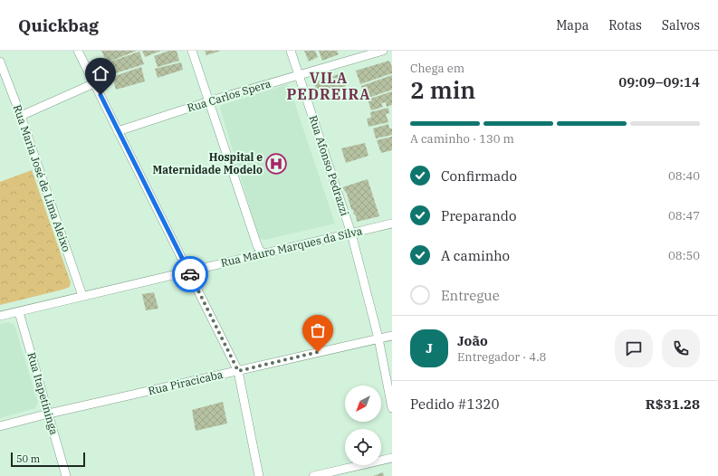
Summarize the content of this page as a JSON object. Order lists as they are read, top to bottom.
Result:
{
  "streets": {
    "street": [
      "Rua Carlos Spera",
      "Rua Afonso Pedrazzi",
      "Rua Maria José de Lima Aleixo",
      "Rua Mauro Marques da Silva",
      "Rua Piracicaba",
      "Rua Itapetininga"
    ]
  },
  "crossings": [
    ["Rua Carlos Spera", "Rua Afonso Pedrazzi"],
    ["Rua Afonso Pedrazzi", "Rua Mauro Marques da Silva"],
    ["Rua Afonso Pedrazzi", "Rua Piracicaba"],
    ["Rua Maria José de Lima Aleixo", "Rua Mauro Marques da Silva"],
    ["Rua Mauro Marques da Silva", "Rua Itapetininga"],
    ["Rua Piracicaba", "Rua Itapetininga"]
  ],
  "districts": ["VILA PEDREIRA"],
  "places": {
    "hospital": ["Hospital e Maternidade Modelo"]
  },
  "scale_bar": "50 m",
  "north": "bottom left",
  "page": {
    "header": "Quickbag",
    "nav": ["Mapa", "Rotas", "Salvos"],
    "heading": ["2 min", "Chega em", "09:09–09:14"],
    "panel": [
      "João",
      "Entregador · 4.8",
      "Pedido #1320",
      "R$31.28"
    ],
    "bar": "A caminho · 130 m",
    "list": [
      ["Confirmado", "08:40"],
      ["Preparando", "08:47"],
      ["A caminho", "08:50"],
      "Entregue"
    ],
    "round": "J",
    "scale": "50 m"
  }
}
